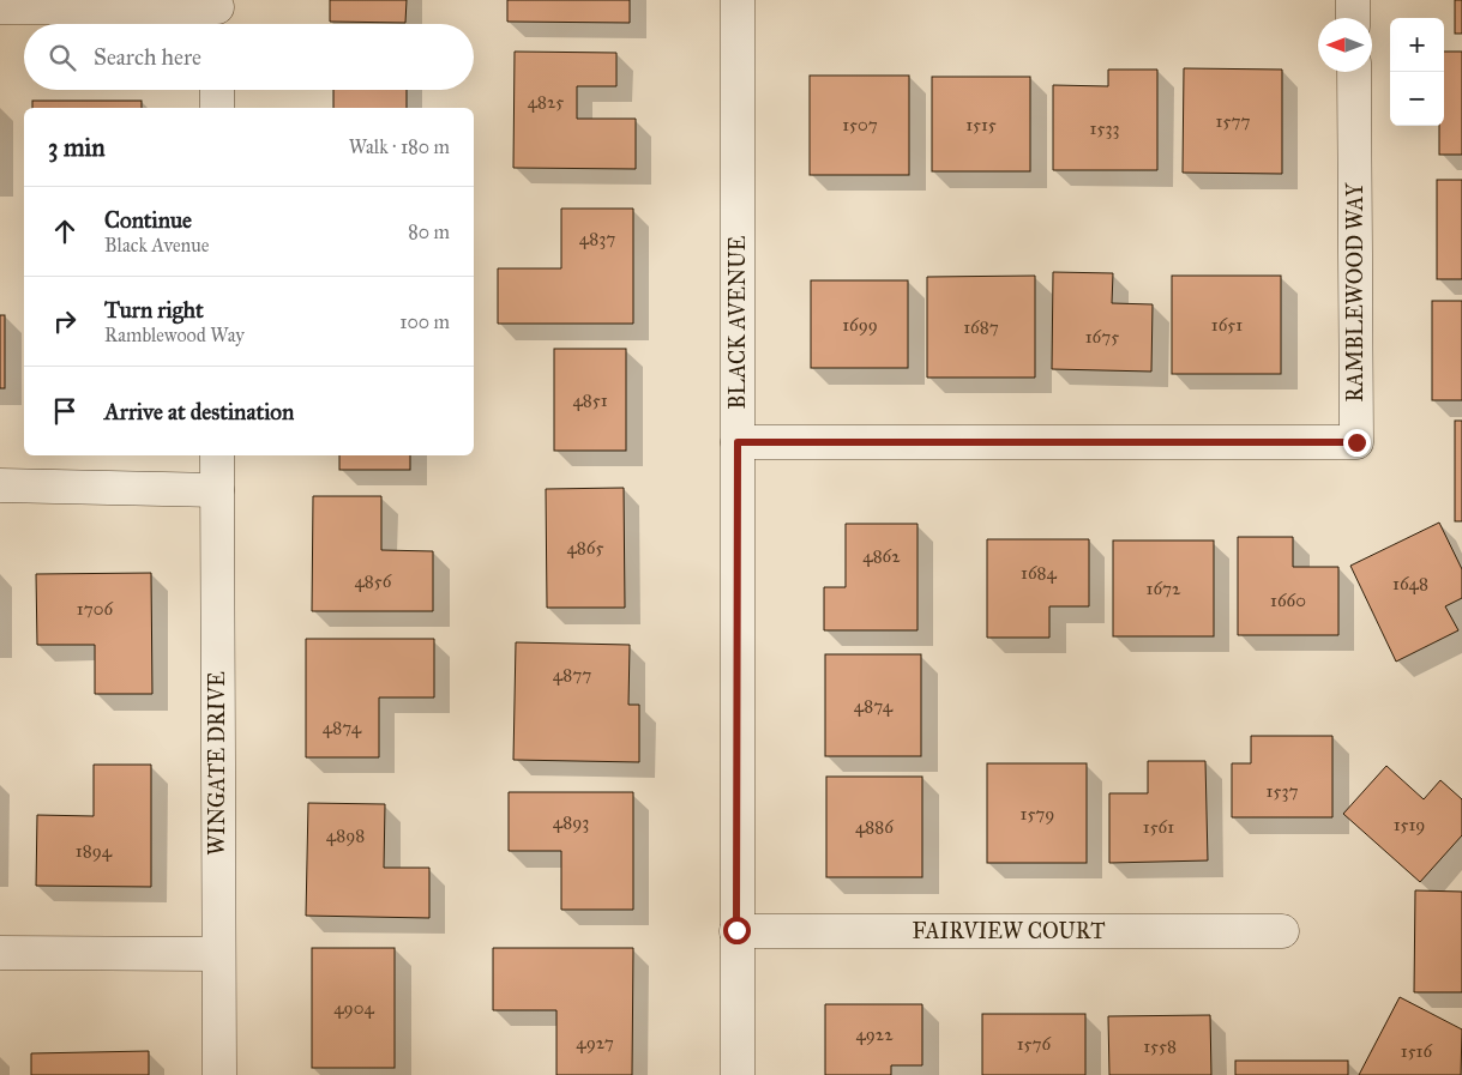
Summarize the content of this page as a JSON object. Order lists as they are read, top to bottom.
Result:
{
  "streets": {
    "street": [
      "RAMBLEWOOD WAY",
      "BLACK AVENUE",
      "WINGATE DRIVE",
      "FAIRVIEW COURT"
    ]
  },
  "crossings": [
    ["RAMBLEWOOD WAY", "BLACK AVENUE"],
    ["BLACK AVENUE", "FAIRVIEW COURT"]
  ],
  "house_numbers": [
    "4825",
    "1577",
    "1507",
    "1515",
    "1533",
    "4837",
    "1699",
    "1651",
    "1687",
    "1675",
    "4851",
    "4865",
    "4862",
    "1684",
    "4856",
    "1648",
    "1672",
    "1660",
    "1706",
    "4877",
    "4874",
    "4874",
    "1537",
    "1579",
    "4893",
    "1519",
    "4886",
    "1561",
    "4898",
    "1894",
    "4904",
    "4922",
    "4927",
    "1576",
    "1558",
    "1516"
  ],
  "north": "left",
  "page": {
    "map_buttons": ["+", "−"],
    "search": "Search here",
    "heading": ["3 min", "Walk · 180 m"],
    "list": [
      ["Continue", "Black Avenue", "80 m"],
      ["Turn right", "Ramblewood Way", "100 m"],
      "Arrive at destination"
    ]
  }
}
